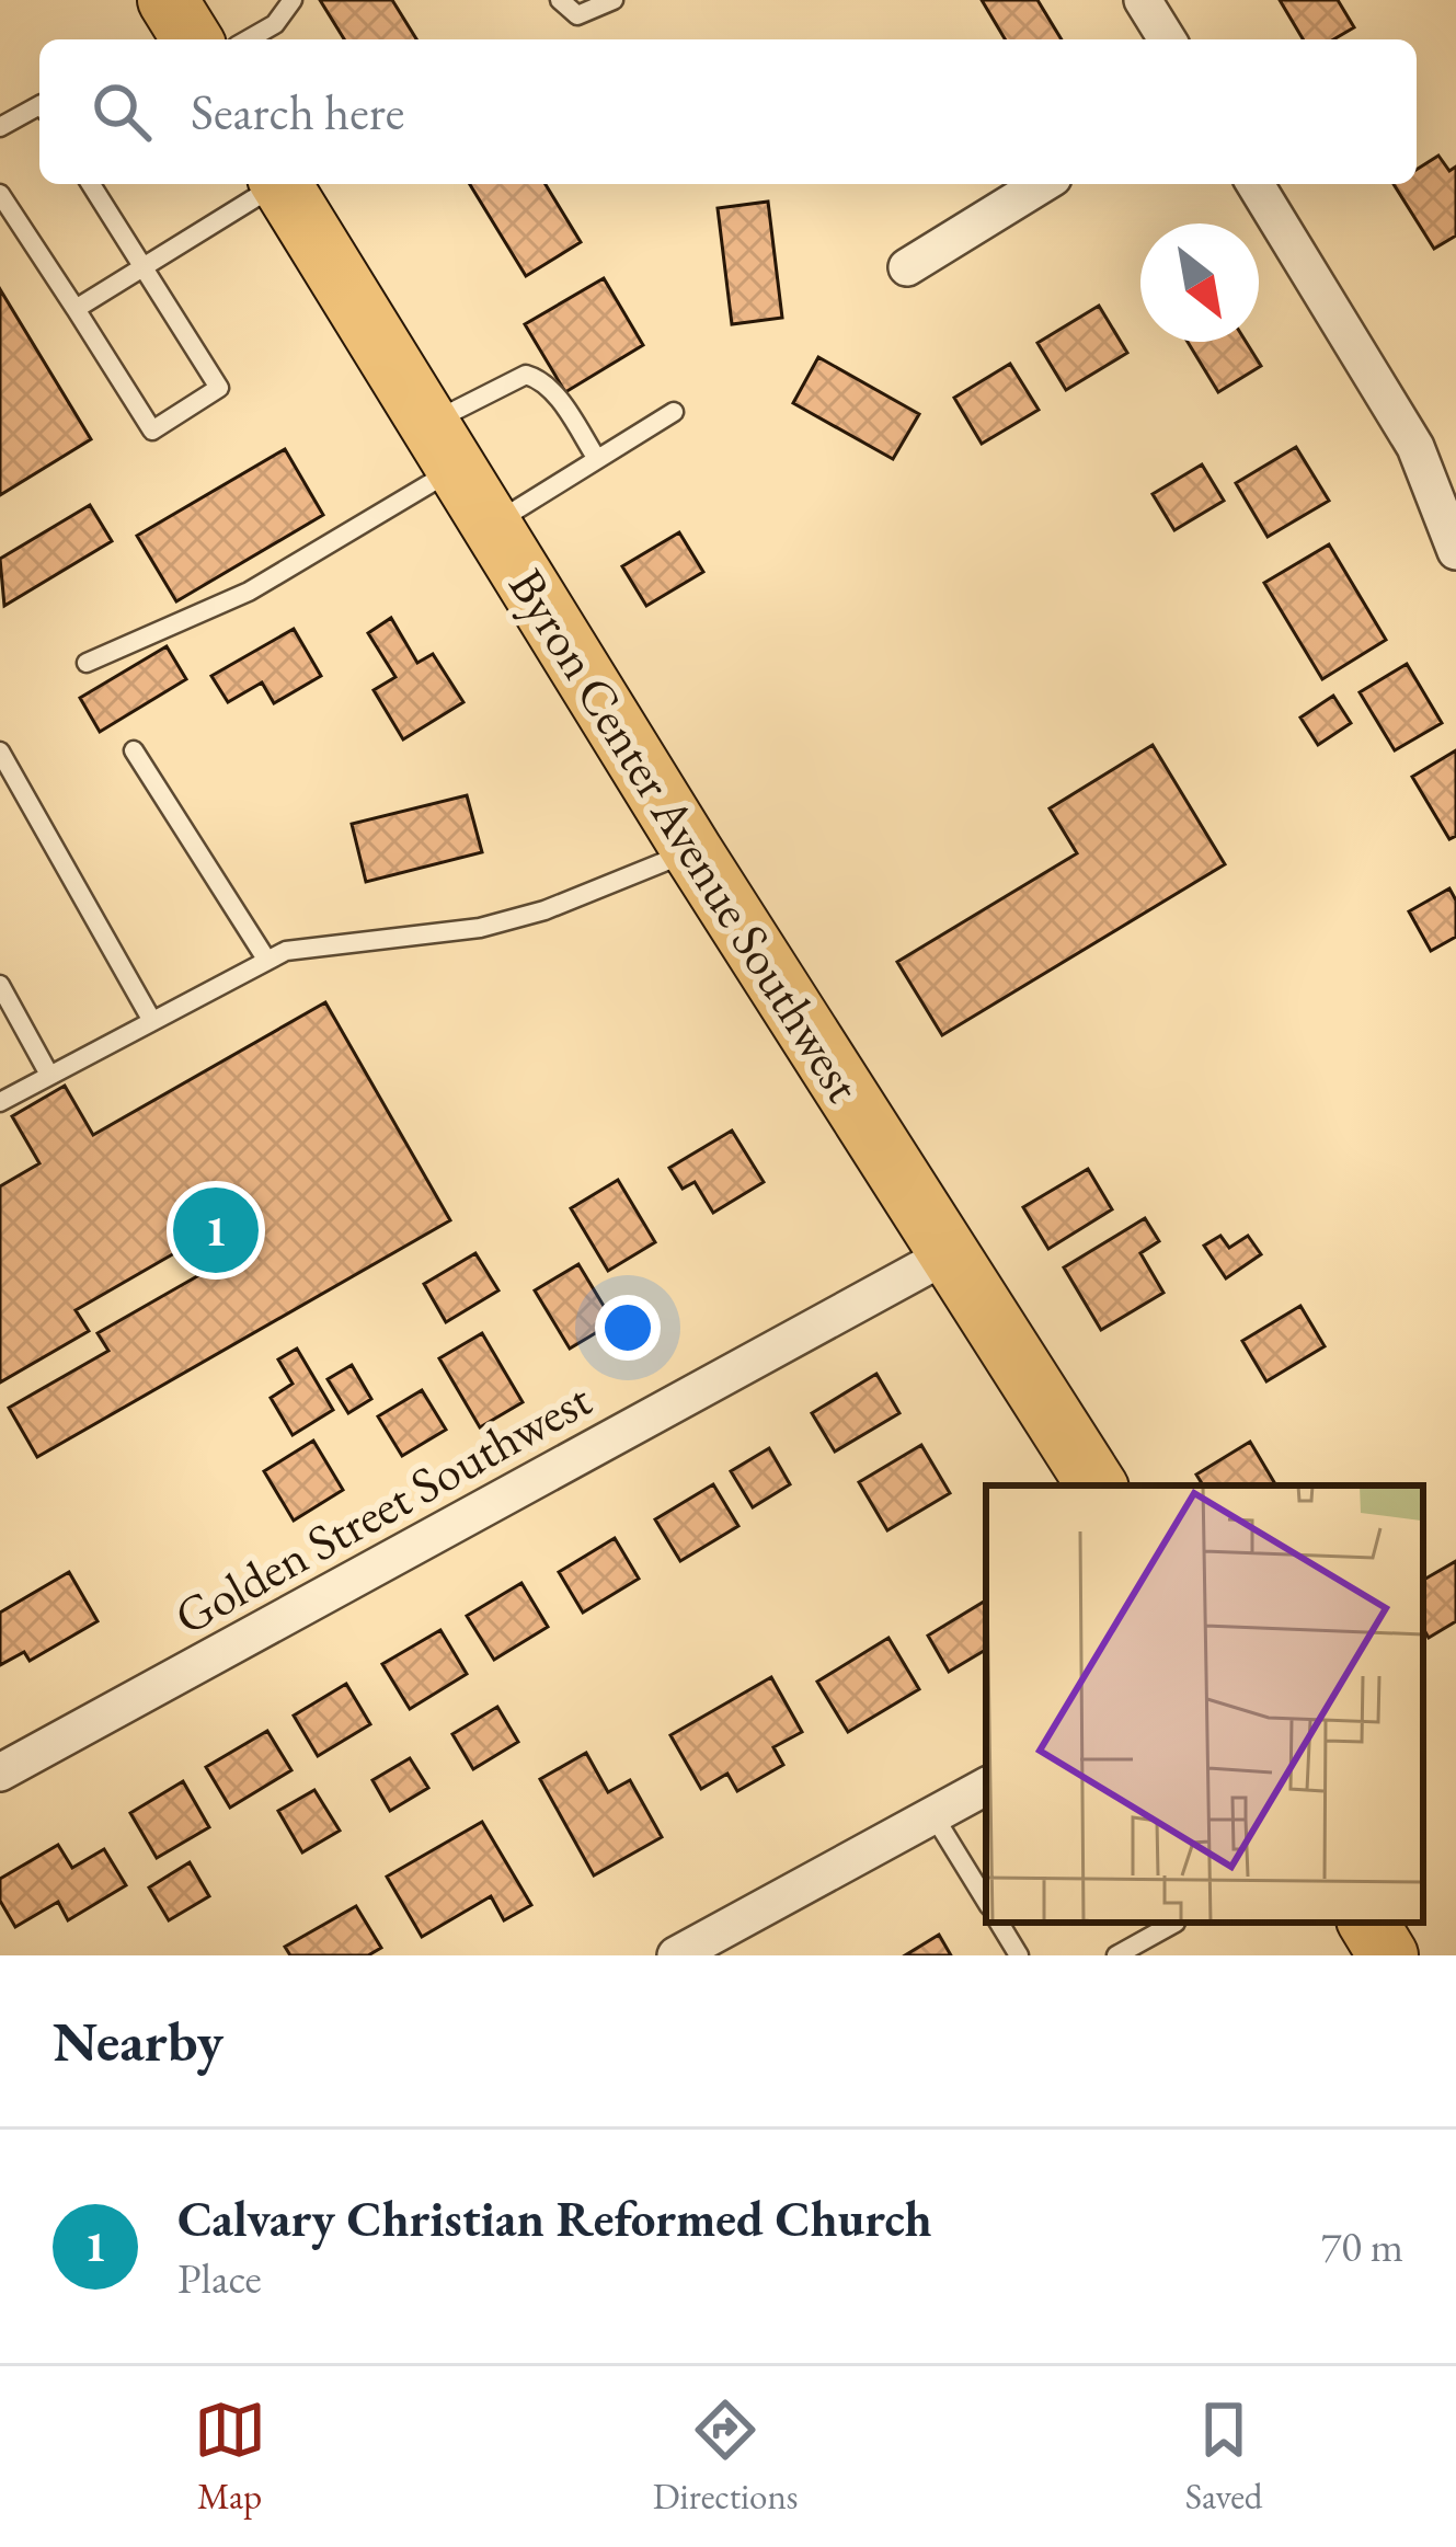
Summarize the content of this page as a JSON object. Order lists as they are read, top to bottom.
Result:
{
  "streets": {
    "main road": ["Byron Center Avenue Southwest"],
    "street": ["Golden Street Southwest"]
  },
  "crossings": [
    ["Byron Center Avenue Southwest", "Golden Street Southwest"]
  ],
  "north": "bottom right",
  "page": {
    "search": "Search here",
    "pins": "1",
    "heading": "Nearby",
    "list": [
      {
        "mark": "1",
        "name": "Calvary Christian Reformed Church",
        "note": "Place",
        "value": "70 m"
      }
    ],
    "nav": ["Map", "Directions", "Saved"]
  }
}
